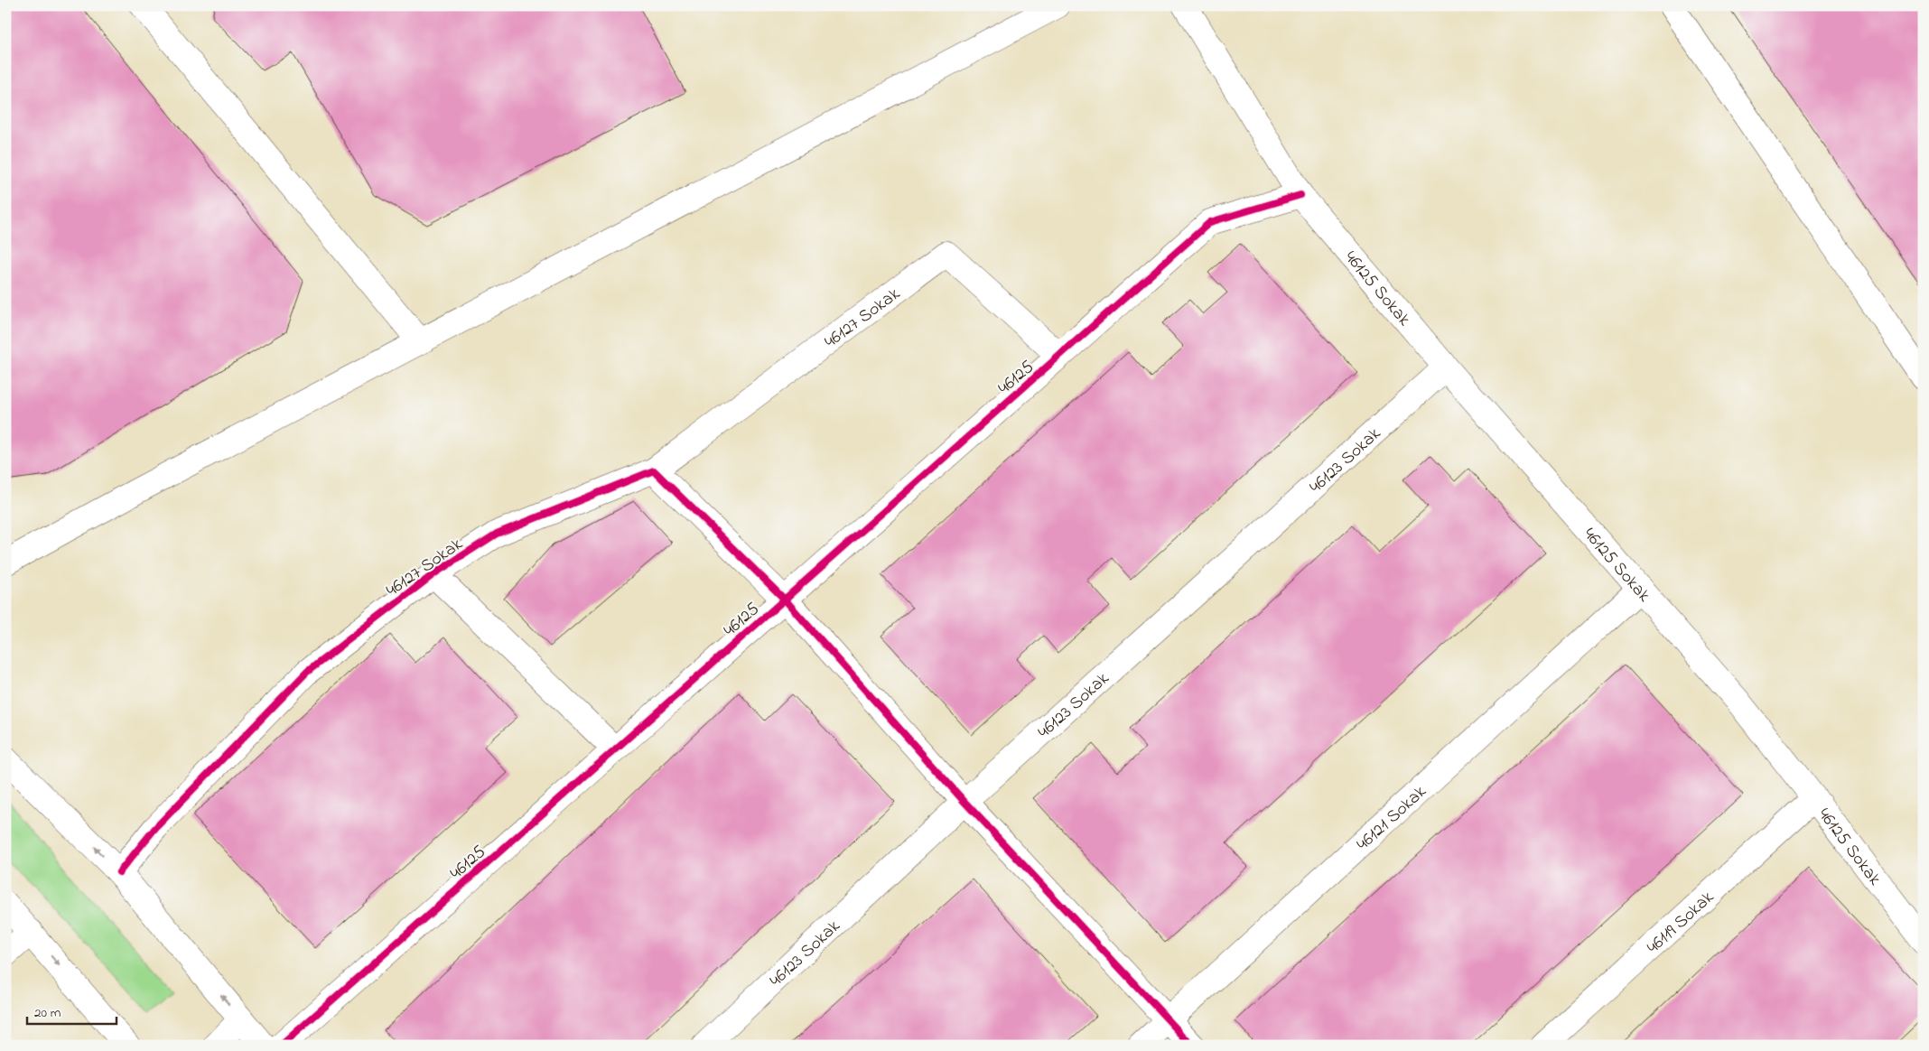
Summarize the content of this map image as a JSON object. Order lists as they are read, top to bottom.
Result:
{
  "streets": {
    "street": [
      "46125 Sokak",
      "46127 Sokak",
      "46125",
      "46123 Sokak",
      "46121 Sokak",
      "46119 Sokak"
    ]
  },
  "crossings": [
    ["46125 Sokak", "46125"],
    ["46125 Sokak", "46123 Sokak"],
    ["46125 Sokak", "46121 Sokak"],
    ["46125 Sokak", "46119 Sokak"],
    ["46127 Sokak", "46125"]
  ],
  "scale_bar": "20 m"
}
